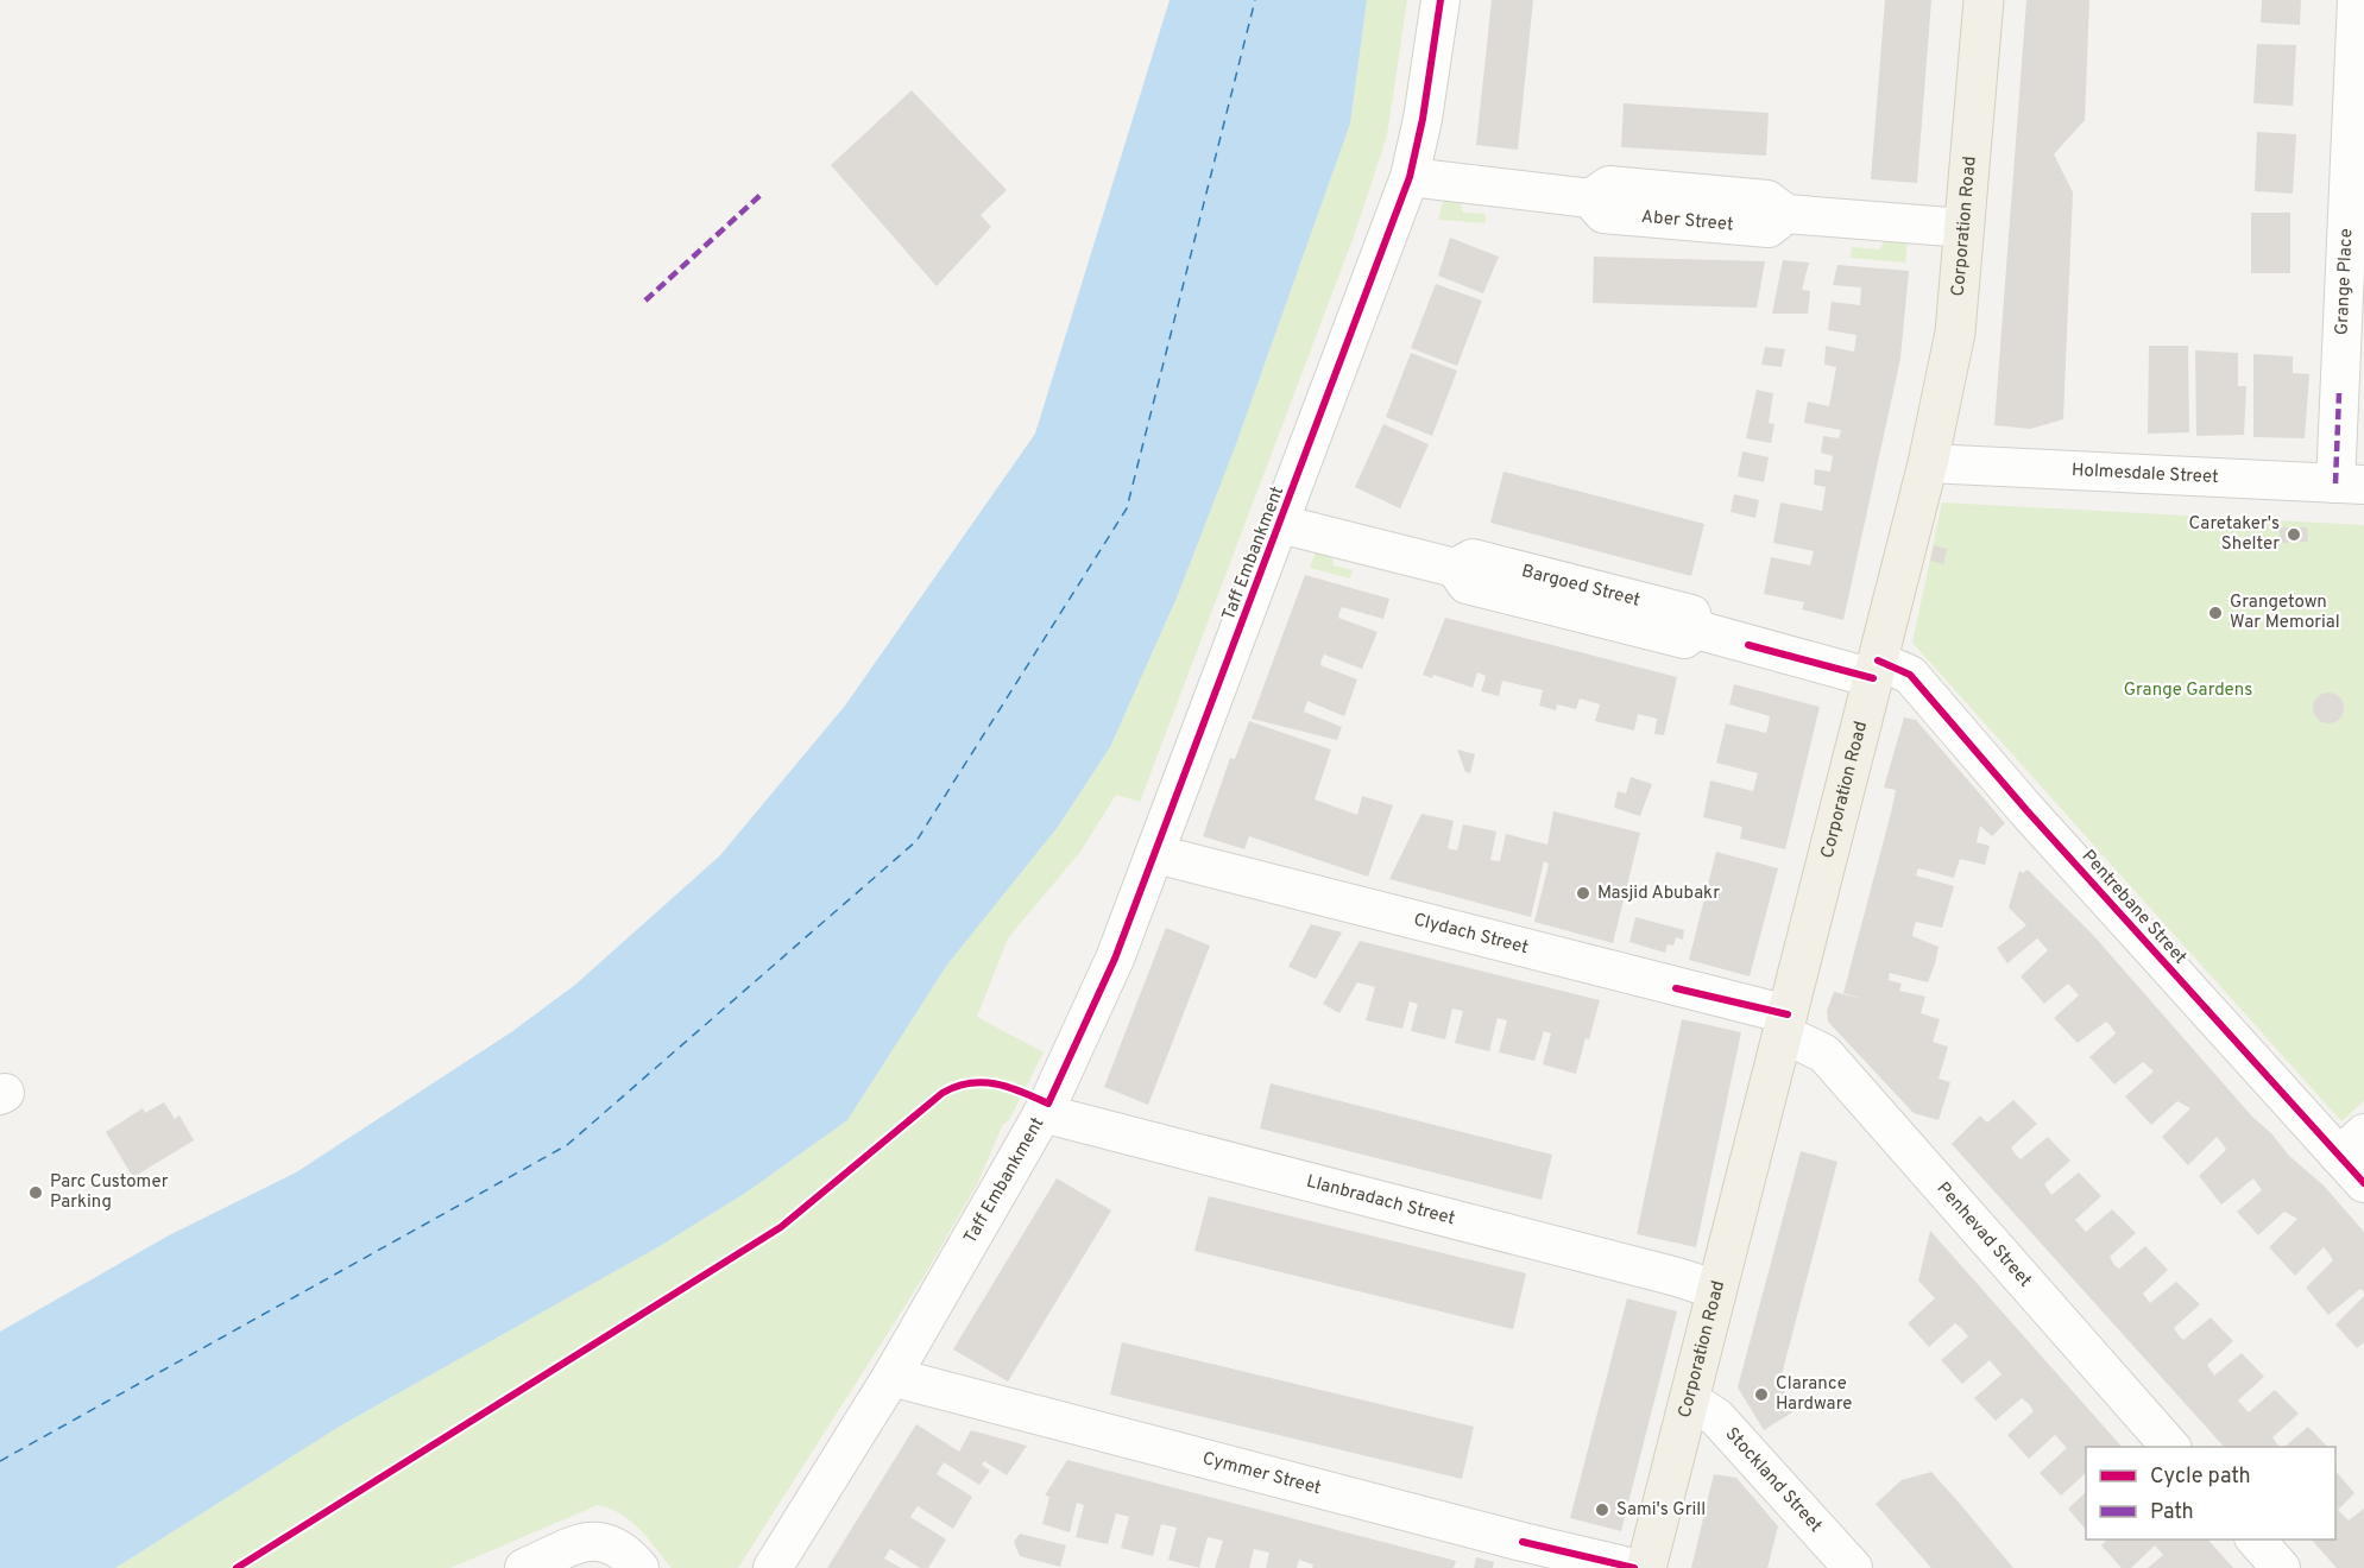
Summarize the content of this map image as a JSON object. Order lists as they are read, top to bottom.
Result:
{
  "streets": {
    "main road": ["Corporation Road"],
    "street": [
      "Aber Street",
      "Grange Place",
      "Holmesdale Street",
      "Taff Embankment",
      "Bargoed Street",
      "Pentrebane Street",
      "Clydach Street",
      "Llanbradach Street",
      "Penhevad Street",
      "Cymmer Street",
      "Stockland Street"
    ]
  },
  "crossings": [
    ["Aber Street", "Corporation Road"],
    ["Aber Street", "Taff Embankment"],
    ["Corporation Road", "Holmesdale Street"],
    ["Corporation Road", "Bargoed Street"],
    ["Corporation Road", "Pentrebane Street"],
    ["Corporation Road", "Clydach Street"],
    ["Corporation Road", "Llanbradach Street"],
    ["Corporation Road", "Penhevad Street"],
    ["Corporation Road", "Stockland Street"],
    ["Grange Place", "Holmesdale Street"],
    ["Taff Embankment", "Bargoed Street"],
    ["Taff Embankment", "Clydach Street"],
    ["Taff Embankment", "Llanbradach Street"],
    ["Taff Embankment", "Cymmer Street"],
    ["Bargoed Street", "Pentrebane Street"],
    ["Clydach Street", "Penhevad Street"]
  ],
  "parks": ["Grange Gardens"],
  "places": [
    "Caretaker's Shelter",
    "Grangetown War Memorial",
    "Masjid Abubakr",
    "Parc Customer Parking",
    "Clarance Hardware",
    "Sami's Grill"
  ],
  "legend": ["Cycle path", "Path"]
}
